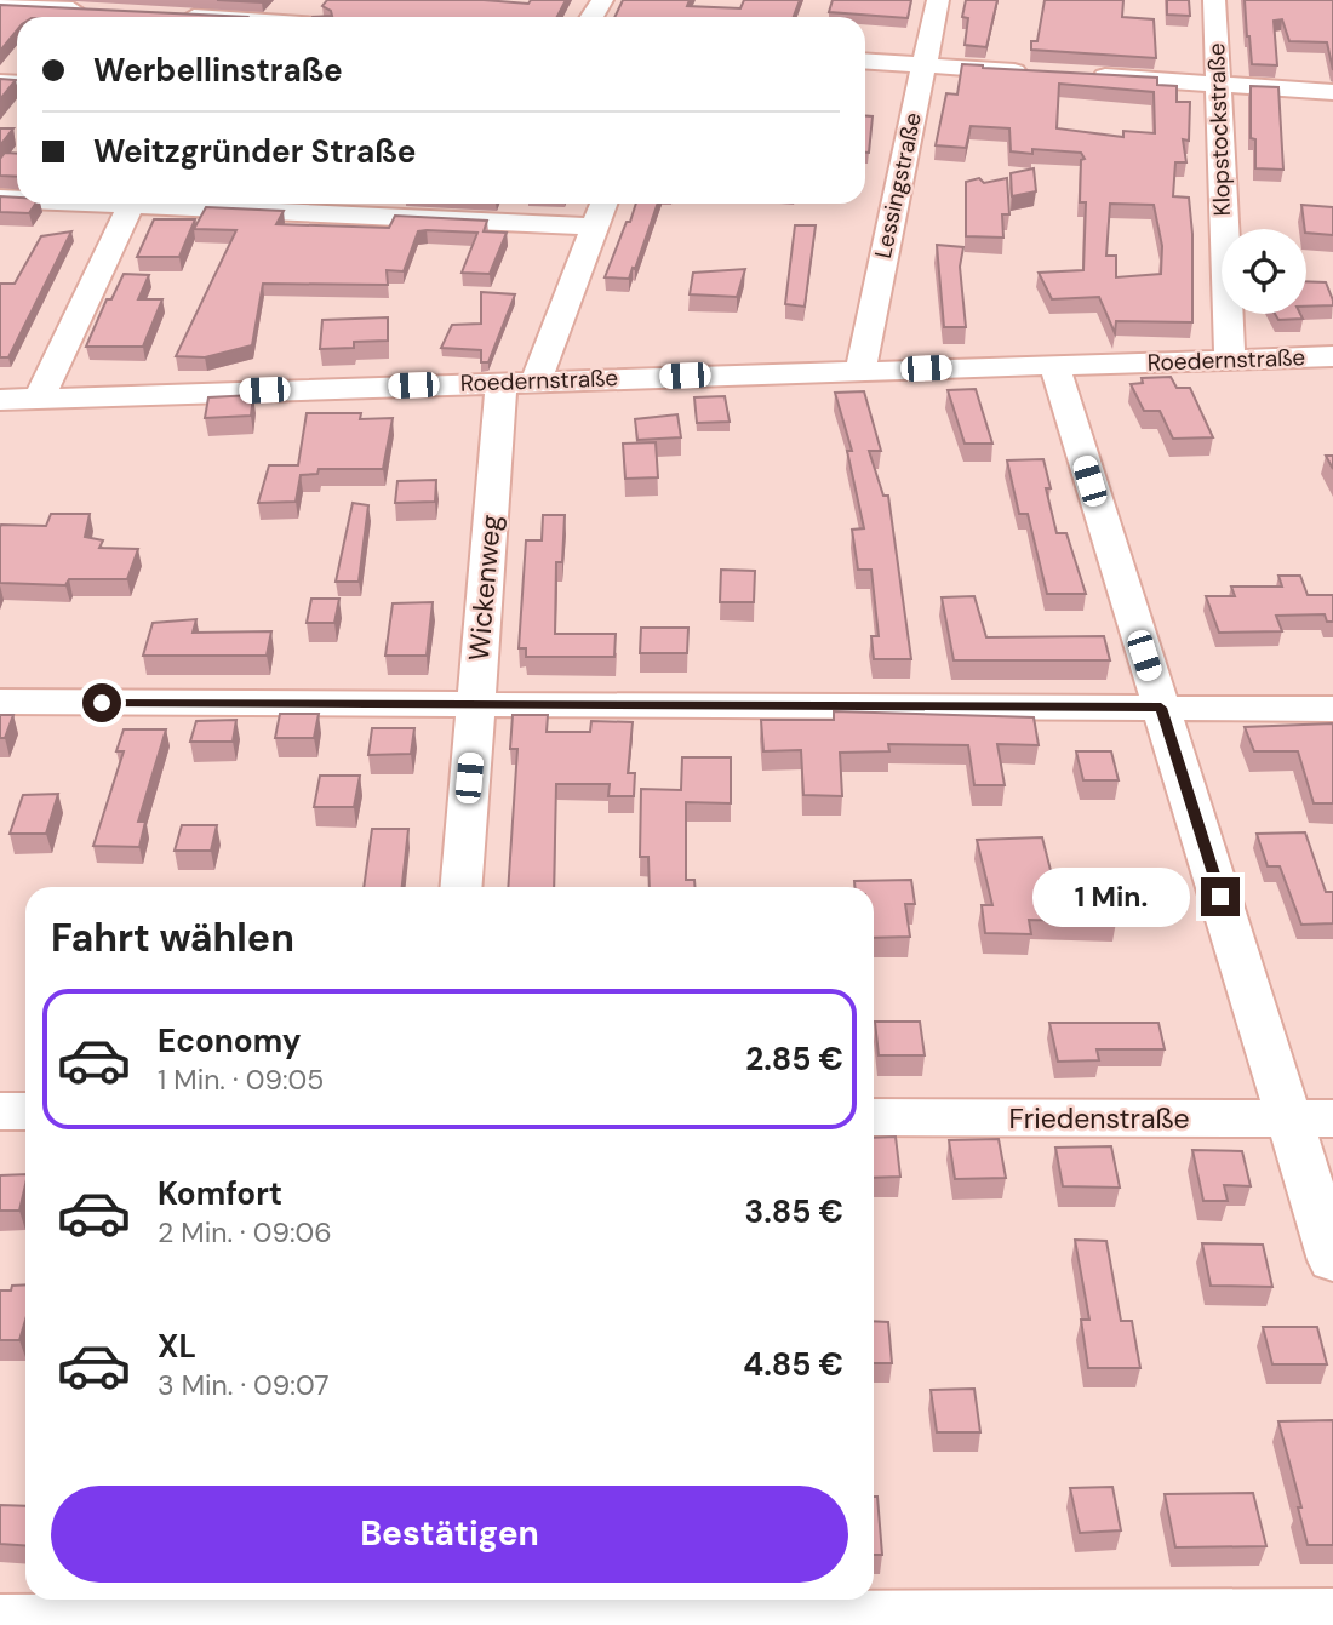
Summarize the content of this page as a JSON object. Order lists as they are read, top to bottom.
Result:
{
  "streets": {
    "street": [
      "Klopstockstraße",
      "Lessingstraße",
      "Roedernstraße",
      "Wickenweg",
      "Friedenstraße"
    ]
  },
  "crossings": [
    ["Klopstockstraße", "Roedernstraße"],
    ["Lessingstraße", "Roedernstraße"],
    ["Roedernstraße", "Wickenweg"]
  ],
  "page": {
    "banner": ["Werbellinstraße", "Weitzgründer Straße"],
    "bubble": "1 Min.",
    "heading": "Fahrt wählen",
    "list": [
      {
        "name": "Economy",
        "note": "1 Min. · 09:05",
        "value": "2.85 €"
      },
      {
        "name": "Komfort",
        "note": "2 Min. · 09:06",
        "value": "3.85 €"
      },
      {
        "name": "XL",
        "note": "3 Min. · 09:07",
        "value": "4.85 €"
      }
    ],
    "buttons": "Bestätigen"
  }
}
